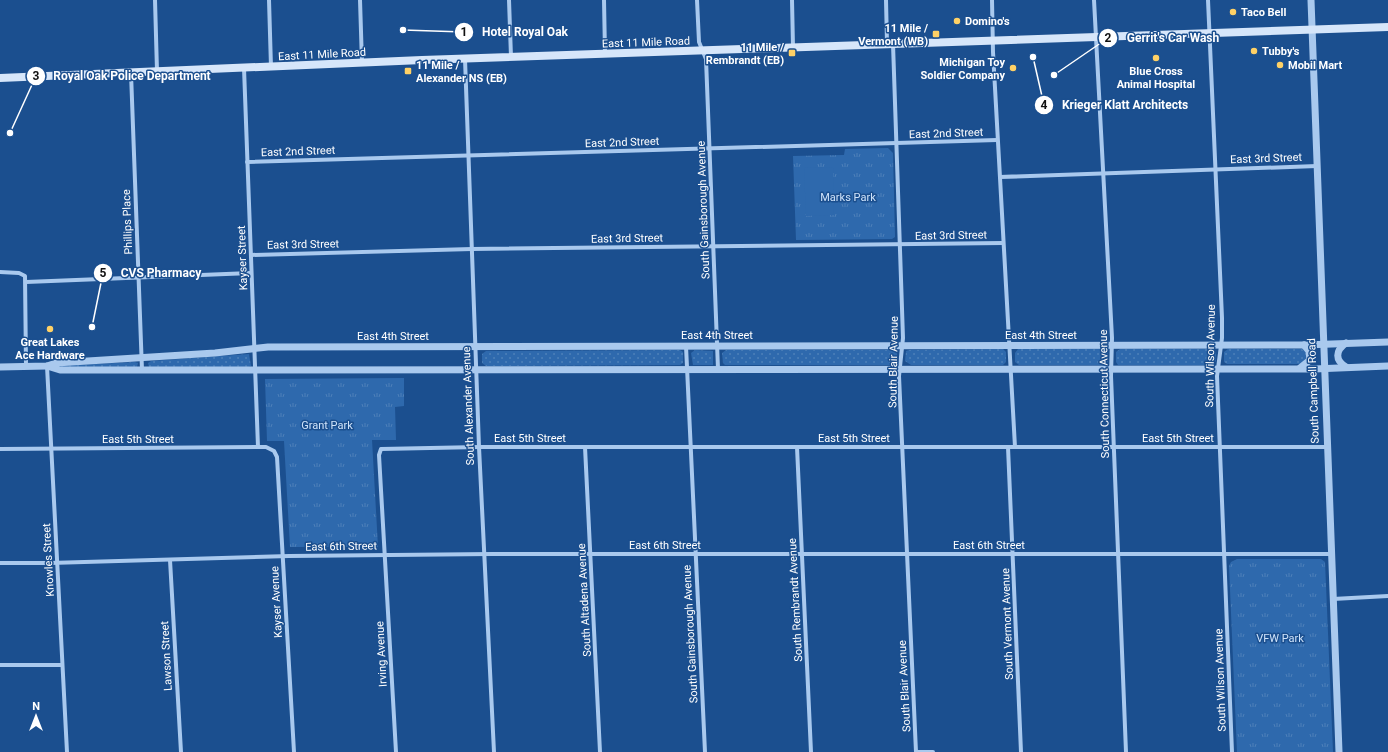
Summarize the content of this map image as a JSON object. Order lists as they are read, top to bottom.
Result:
{
  "streets": {
    "main road": ["East 11 Mile Road"],
    "street": [
      "East 2nd Street",
      "East 3rd Street",
      "South Gainsborough Avenue",
      "Phillips Place",
      "Kayser Street",
      "East 4th Street",
      "South Wilson Avenue",
      "South Blair Avenue",
      "South Campbell Road",
      "South Connecticut Avenue",
      "South Alexander Avenue",
      "East 5th Street",
      "East 6th Street",
      "Knowles Street",
      "South Altadena Avenue",
      "South Rembrandt Avenue",
      "Kayser Avenue",
      "South Vermont Avenue",
      "Irving Avenue",
      "Lawson Street"
    ]
  },
  "crossings": [
    ["East 11 Mile Road", "South Gainsborough Avenue"],
    ["East 11 Mile Road", "Phillips Place"],
    ["East 11 Mile Road", "Kayser Street"],
    ["East 11 Mile Road", "South Wilson Avenue"],
    ["East 11 Mile Road", "South Blair Avenue"],
    ["East 11 Mile Road", "South Campbell Road"],
    ["East 11 Mile Road", "South Connecticut Avenue"],
    ["East 11 Mile Road", "South Alexander Avenue"],
    ["East 2nd Street", "South Gainsborough Avenue"],
    ["East 2nd Street", "Kayser Street"],
    ["East 2nd Street", "South Blair Avenue"],
    ["East 2nd Street", "South Alexander Avenue"],
    ["East 3rd Street", "South Gainsborough Avenue"],
    ["East 3rd Street", "Kayser Street"],
    ["East 3rd Street", "South Wilson Avenue"],
    ["East 3rd Street", "South Blair Avenue"],
    ["East 3rd Street", "South Campbell Road"],
    ["East 3rd Street", "South Connecticut Avenue"],
    ["East 3rd Street", "South Alexander Avenue"],
    ["South Gainsborough Avenue", "East 4th Street"],
    ["South Gainsborough Avenue", "East 5th Street"],
    ["South Gainsborough Avenue", "East 6th Street"],
    ["Phillips Place", "East 4th Street"],
    ["Kayser Street", "East 4th Street"],
    ["Kayser Street", "East 5th Street"],
    ["East 4th Street", "South Wilson Avenue"],
    ["East 4th Street", "South Blair Avenue"],
    ["East 4th Street", "South Campbell Road"],
    ["East 4th Street", "South Connecticut Avenue"],
    ["East 4th Street", "South Alexander Avenue"],
    ["East 4th Street", "Knowles Street"],
    ["South Wilson Avenue", "East 5th Street"],
    ["South Wilson Avenue", "East 6th Street"],
    ["South Blair Avenue", "East 5th Street"],
    ["South Blair Avenue", "East 6th Street"],
    ["South Campbell Road", "East 5th Street"],
    ["South Campbell Road", "East 6th Street"],
    ["South Connecticut Avenue", "East 5th Street"],
    ["South Connecticut Avenue", "East 6th Street"],
    ["South Alexander Avenue", "East 5th Street"],
    ["South Alexander Avenue", "East 6th Street"],
    ["East 5th Street", "Knowles Street"],
    ["East 5th Street", "South Altadena Avenue"],
    ["East 5th Street", "South Rembrandt Avenue"],
    ["East 5th Street", "Kayser Avenue"],
    ["East 5th Street", "South Vermont Avenue"],
    ["East 5th Street", "Irving Avenue"],
    ["East 6th Street", "Knowles Street"],
    ["East 6th Street", "South Altadena Avenue"],
    ["East 6th Street", "South Rembrandt Avenue"],
    ["East 6th Street", "Kayser Avenue"],
    ["East 6th Street", "South Vermont Avenue"],
    ["East 6th Street", "Irving Avenue"],
    ["East 6th Street", "Lawson Street"]
  ],
  "parks": ["Marks Park", "Grant Park", "VFW Park"],
  "places": {
    "other": [
      "Taco Bell",
      "Domino's",
      "Hotel Royal Oak",
      "Tubby's",
      "Krieger Klatt Architects",
      "Blue Cross Animal Hospital",
      "Mobil Mart",
      "Michigan Toy Soldier Company",
      "Gerrit's Car Wash",
      "Royal Oak Police Department",
      "CVS Pharmacy",
      "Great Lakes Ace Hardware"
    ],
    "transit": ["11 Mile / Vermont (WB)", "11 Mile / Rembrandt (EB)", "11 Mile / Alexander NS (EB)"]
  },
  "north": "top"
}
